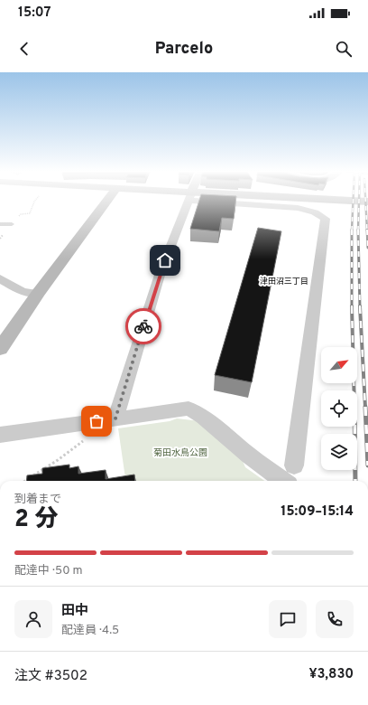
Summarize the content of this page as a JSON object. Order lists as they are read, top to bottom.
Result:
{
  "districts": ["津田沼三丁目"],
  "parks": ["菊田水鳥公園"],
  "north": "top right",
  "page": {
    "status": "15:07",
    "header": "Parcelo",
    "heading": ["2 分", "到着まで", "15:09–15:14"],
    "panel": [
      "田中",
      "配達員 · 4.5",
      "注文 #3502",
      "¥3,830"
    ],
    "bar": "配達中 · 50 m"
  }
}
